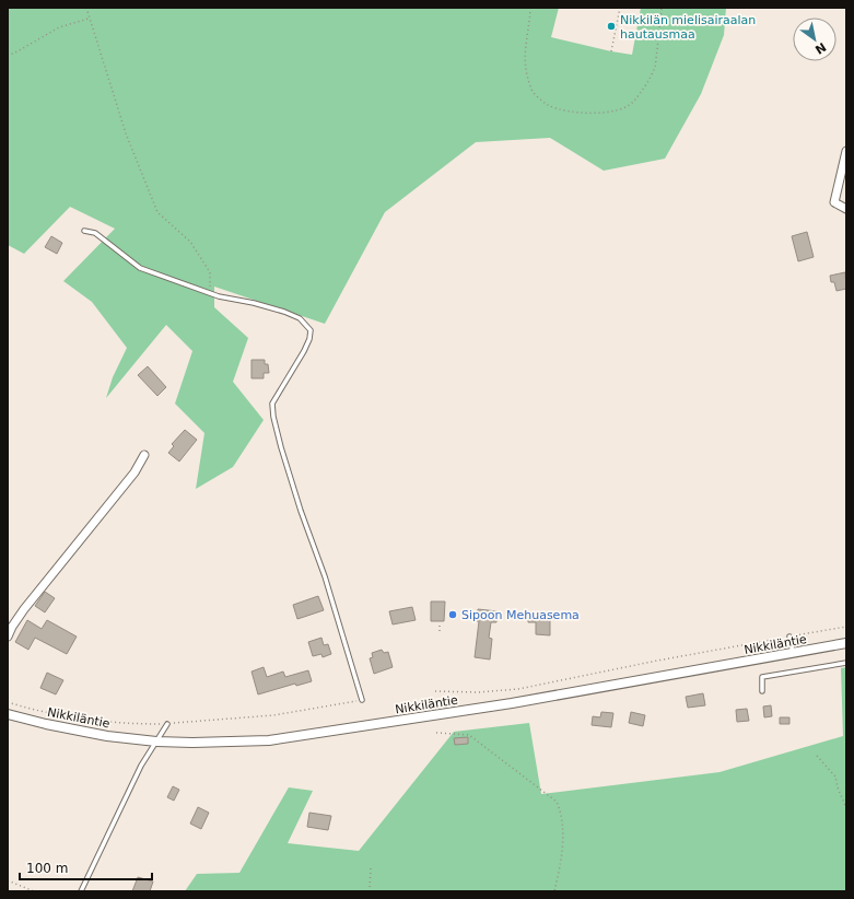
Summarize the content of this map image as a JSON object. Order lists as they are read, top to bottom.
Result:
{
  "streets": {
    "street": ["Nikkiläntie"]
  },
  "places": ["Nikkilän mielisairaalan hautausmaa", "Sipoon Mehuasema"],
  "scale_bar": "100 m",
  "north": "bottom right"
}
